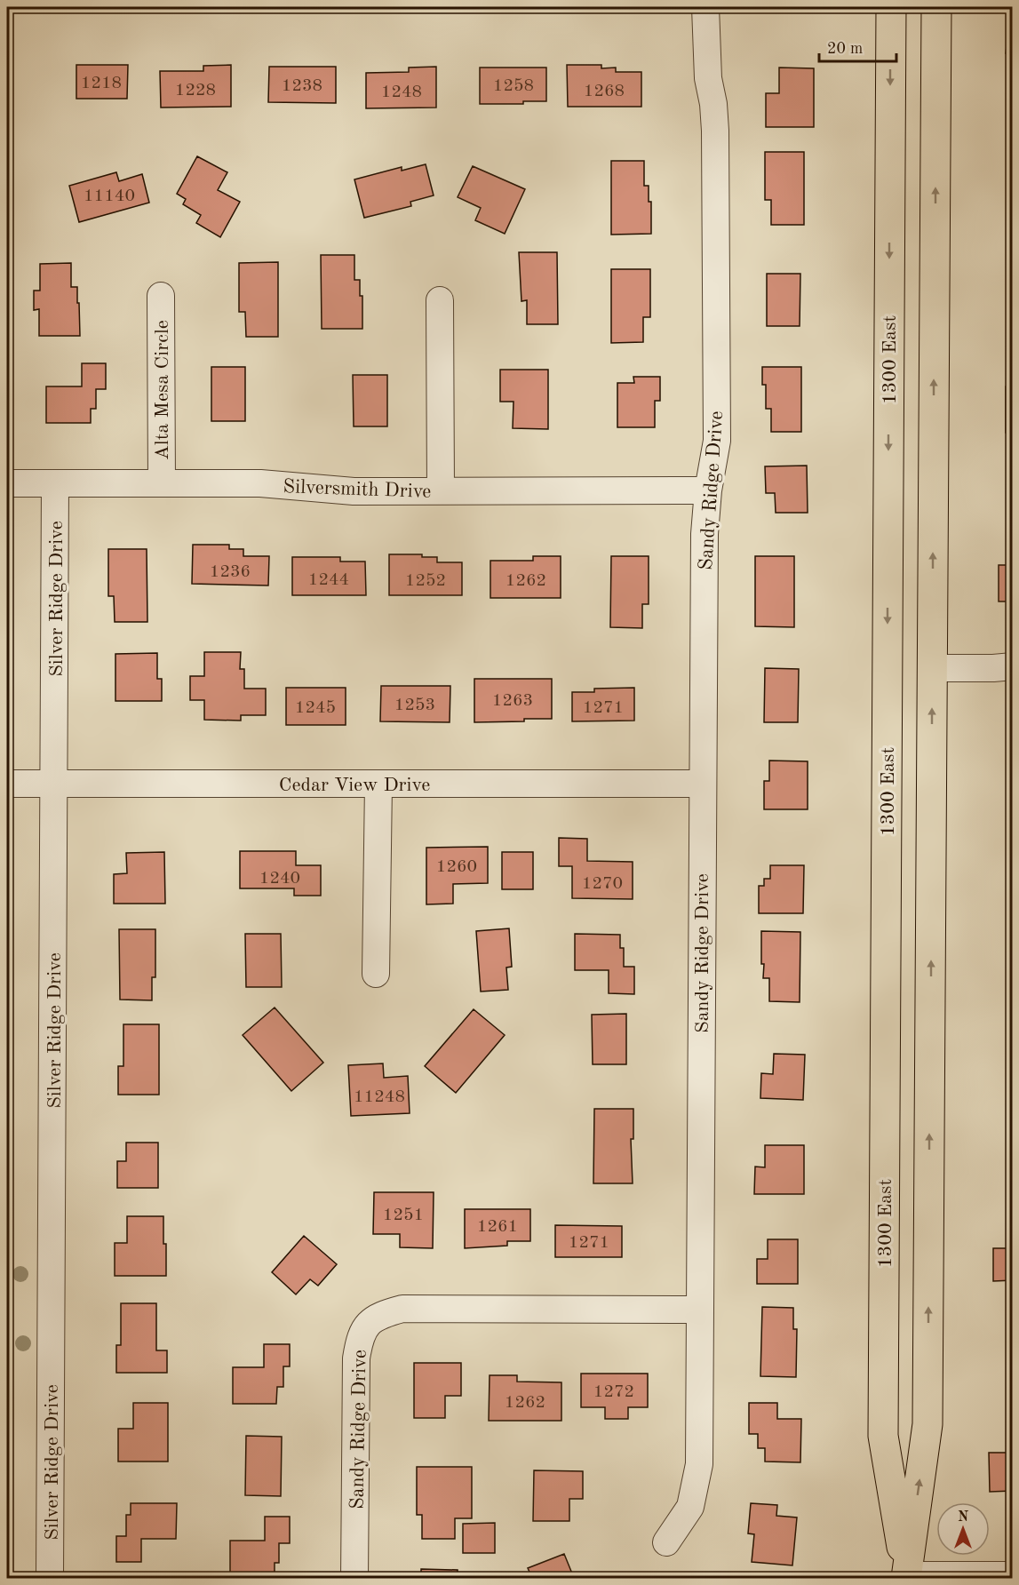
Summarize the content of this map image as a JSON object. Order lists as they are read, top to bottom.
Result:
{
  "streets": {
    "main road": ["1300 East"],
    "street": [
      "Alta Mesa Circle",
      "Silversmith Drive",
      "Sandy Ridge Drive",
      "Silver Ridge Drive",
      "Cedar View Drive"
    ]
  },
  "crossings": [
    ["Alta Mesa Circle", "Silversmith Drive"],
    ["Silversmith Drive", "Sandy Ridge Drive"],
    ["Silversmith Drive", "Silver Ridge Drive"],
    ["Sandy Ridge Drive", "Cedar View Drive"],
    ["Silver Ridge Drive", "Cedar View Drive"]
  ],
  "house_numbers": [
    "1218",
    "1238",
    "1258",
    "1228",
    "1268",
    "1248",
    "11140",
    "1236",
    "1244",
    "1252",
    "1262",
    "1263",
    "1253",
    "1245",
    "1271",
    "1260",
    "1240",
    "1270",
    "11248",
    "1251",
    "1261",
    "1271",
    "1272",
    "1262"
  ],
  "scale_bar": "20 m",
  "north": "top"
}
